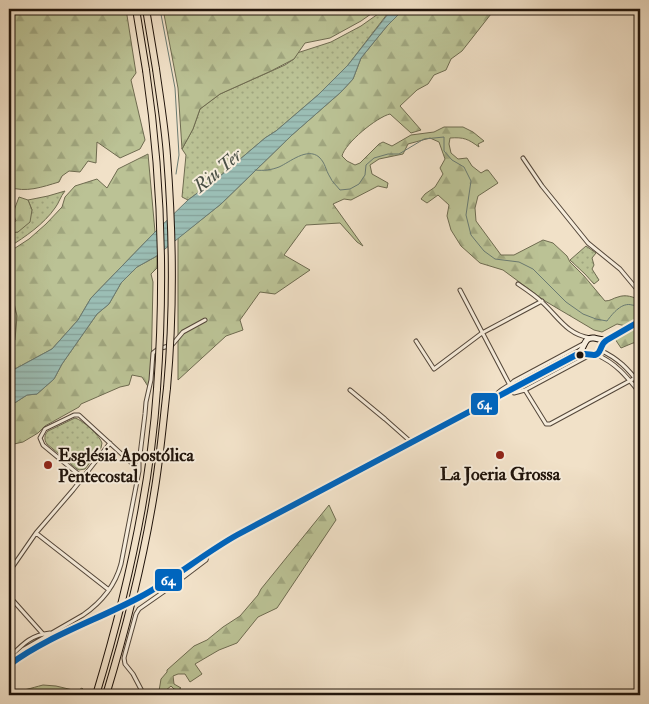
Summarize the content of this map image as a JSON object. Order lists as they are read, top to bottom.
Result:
{
  "water": ["Riu Ter"],
  "places": ["La Joeria Grossa", "Església Apostólica Pentecostal"],
  "lines": ["transit line 64"]
}
